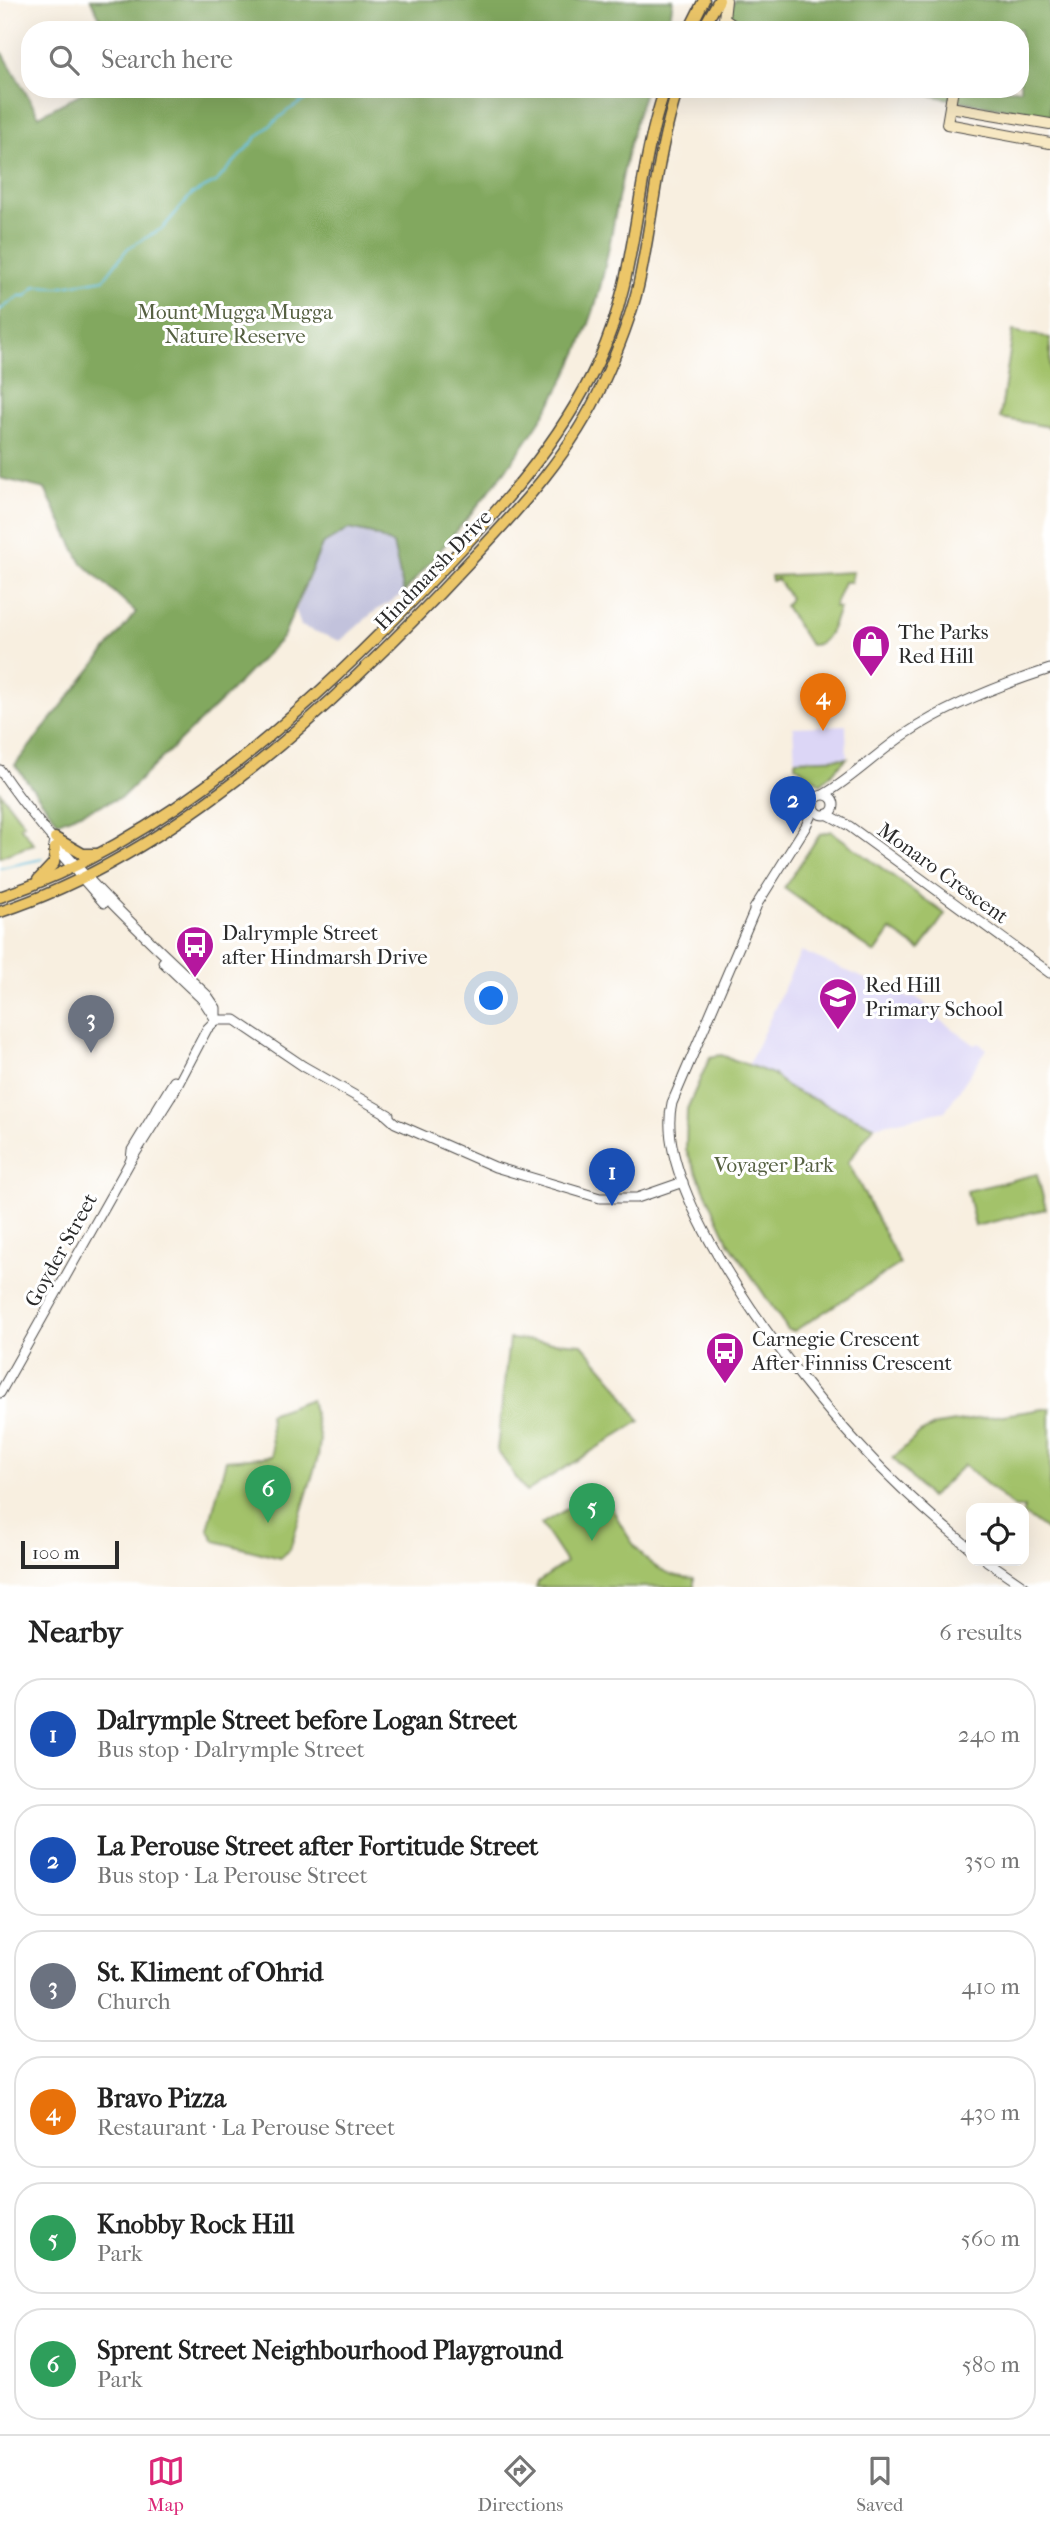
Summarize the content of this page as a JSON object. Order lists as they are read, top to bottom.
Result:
{
  "streets": {
    "main road": ["Hindmarsh Drive"],
    "street": ["Monaro Crescent", "Goyder Street"]
  },
  "parks": ["Mount Mugga Mugga Nature Reserve", "Voyager Park"],
  "places": {
    "shop": ["The Parks Red Hill"],
    "bus stop": ["Dalrymple Street after Hindmarsh Drive", "Carnegie Crescent After Finniss Crescent"],
    "school or university": ["Red Hill Primary School"]
  },
  "scale_bar": "100 m",
  "page": {
    "search": "Search here",
    "pins": [
      "4",
      "2",
      "3",
      "1",
      "6",
      "5"
    ],
    "scale": "100 m",
    "heading": ["Nearby", "6 results"],
    "list": [
      {
        "mark": "1",
        "name": "Dalrymple Street before Logan Street",
        "note": "Bus stop · Dalrymple Street",
        "value": "240 m"
      },
      {
        "mark": "2",
        "name": "La Perouse Street after Fortitude Street",
        "note": "Bus stop · La Perouse Street",
        "value": "350 m"
      },
      {
        "mark": "3",
        "name": "St. Kliment of Ohrid",
        "note": "Church",
        "value": "410 m"
      },
      {
        "mark": "4",
        "name": "Bravo Pizza",
        "note": "Restaurant · La Perouse Street",
        "value": "430 m"
      },
      {
        "mark": "5",
        "name": "Knobby Rock Hill",
        "note": "Park",
        "value": "560 m"
      },
      {
        "mark": "6",
        "name": "Sprent Street Neighbourhood Playground",
        "note": "Park",
        "value": "580 m"
      }
    ],
    "nav": ["Map", "Directions", "Saved"]
  }
}
